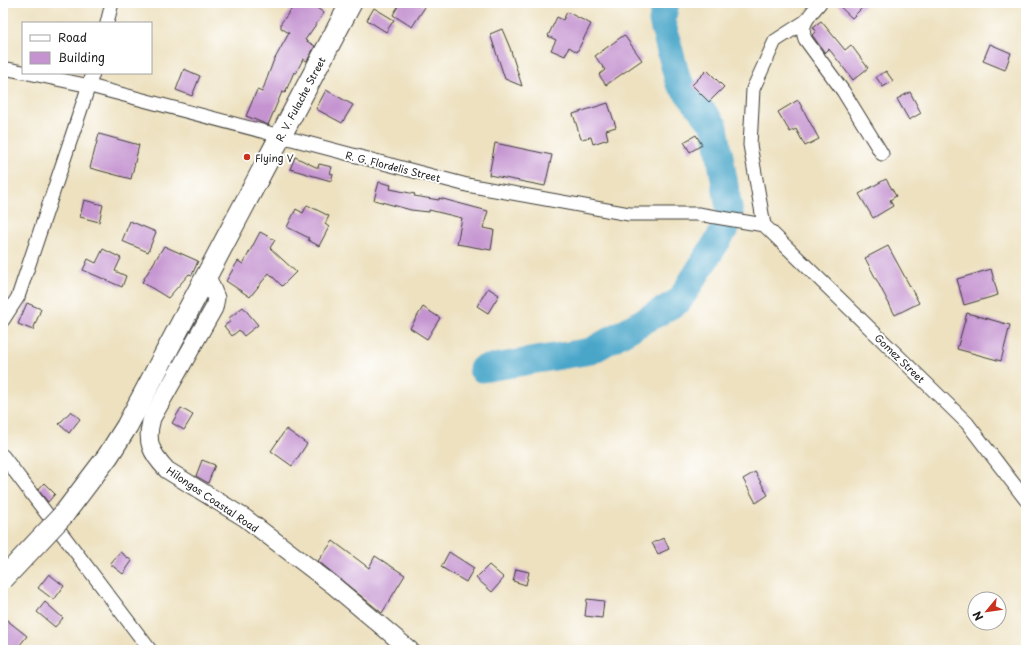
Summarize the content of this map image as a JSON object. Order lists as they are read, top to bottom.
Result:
{
  "streets": {
    "main road": ["R. V. Fulache Street"],
    "street": ["R. G. Flordelis Street", "Gomez Street", "Hilongos Coastal Road"]
  },
  "crossings": [
    ["R. V. Fulache Street", "R. G. Flordelis Street"],
    ["R. V. Fulache Street", "Hilongos Coastal Road"],
    ["R. G. Flordelis Street", "Gomez Street"]
  ],
  "places": ["Flying V"],
  "legend": ["Road", "Building"],
  "north": "bottom left"
}
